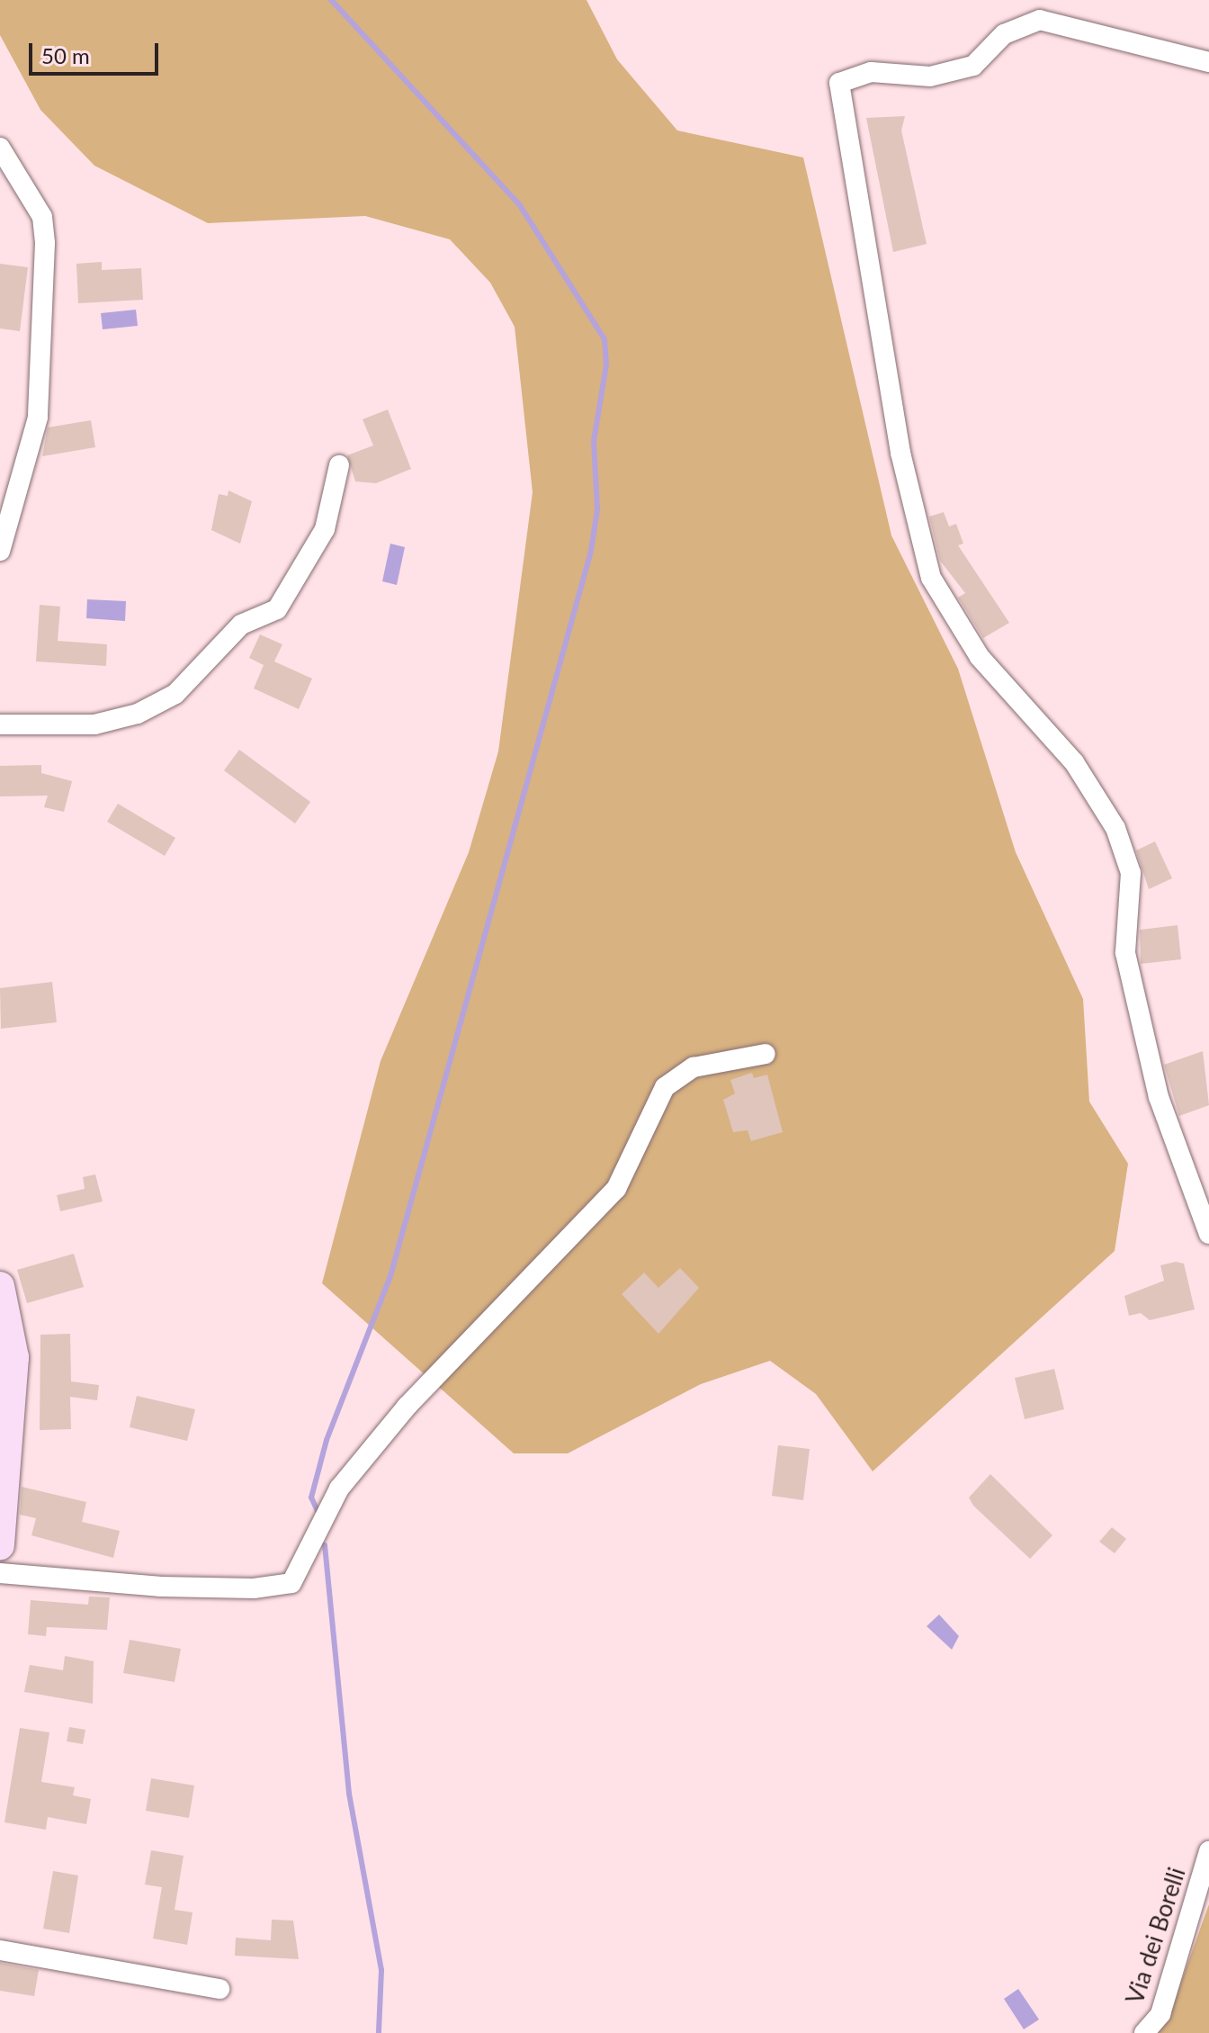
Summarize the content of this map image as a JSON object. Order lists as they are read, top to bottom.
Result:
{
  "streets": {
    "street": ["Via dei Borelli"]
  },
  "scale_bar": "50 m"
}
